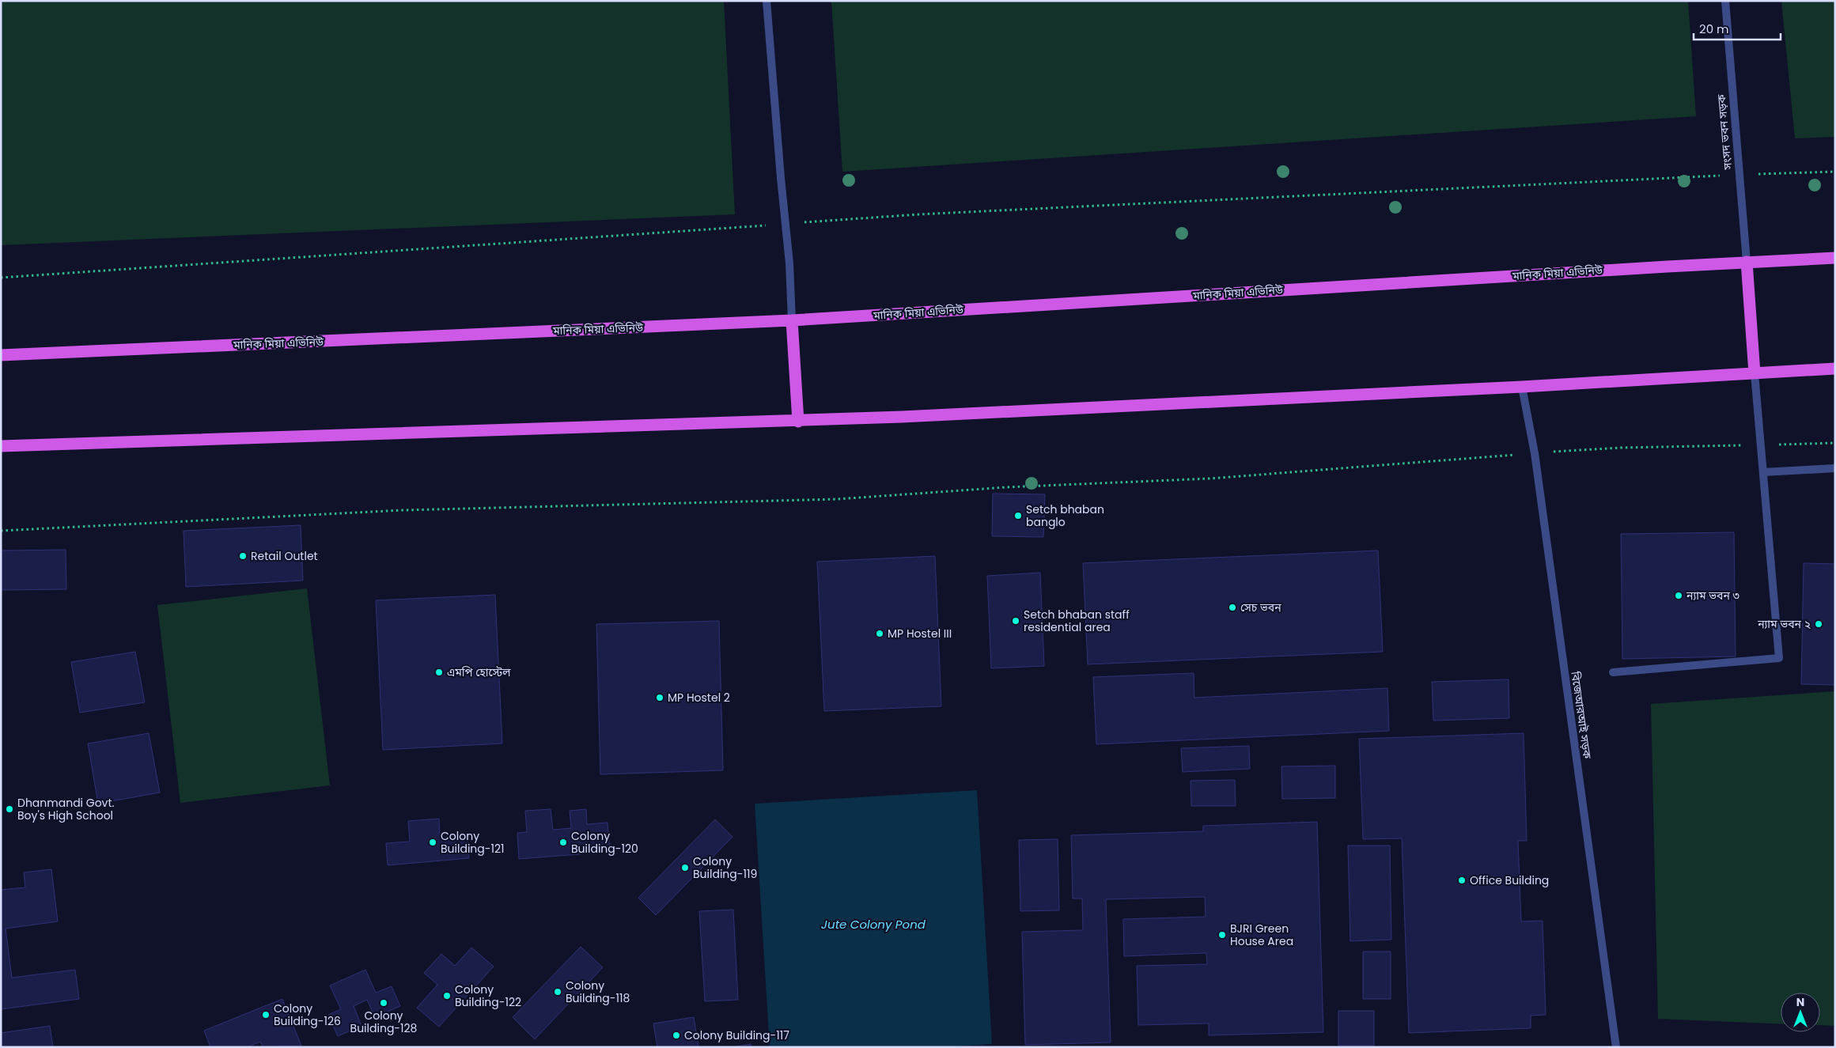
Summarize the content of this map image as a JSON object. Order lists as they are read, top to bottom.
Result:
{
  "streets": {
    "highway": ["মানিক মিয়া এভিনিউ"],
    "street": ["সংসদ ভবন সড়ক", "বিজেআরআই সড়ক"]
  },
  "crossings": [
    ["সংসদ ভবন সড়ক", "মানিক মিয়া এভিনিউ"]
  ],
  "water": ["Jute Colony Pond"],
  "places": [
    "Setch bhaban banglo",
    "Retail Outlet",
    "ন্যাম ভবন ৩",
    "সেচ ভবন",
    "Setch bhaban staff residential area",
    "ন্যাম ভবন ২",
    "MP Hostel III",
    "এমপি হোস্টেল",
    "MP Hostel 2",
    "Dhanmandi Govt. Boy's High School",
    "Colony Building-121",
    "Colony Building-120",
    "Colony Building-119",
    "Office Building",
    "BJRI Green House Area",
    "Colony Building-118",
    "Colony Building-122",
    "Colony Building-128",
    "Colony Building-126",
    "Colony Building-117"
  ],
  "scale_bar": "20 m",
  "north": "top"
}
